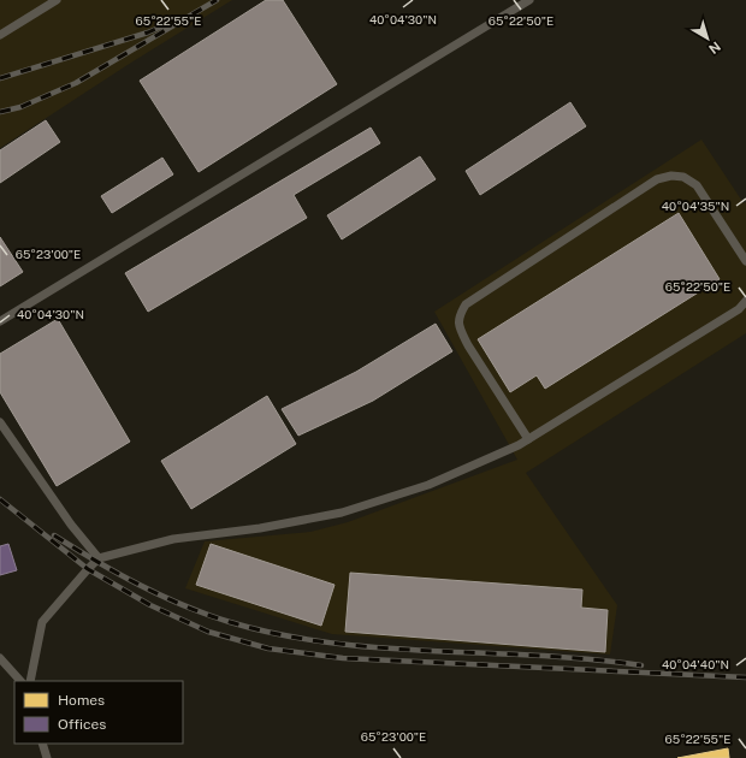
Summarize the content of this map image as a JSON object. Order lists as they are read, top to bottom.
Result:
{
  "legend": ["Homes", "Offices"],
  "north": "bottom right",
  "coordinates": [
    "40°04'30\"N",
    "65°22'50\"E",
    "65°22'55\"E",
    "40°04'35\"N",
    "65°23'00\"E",
    "40°04'40\"N"
  ]
}
